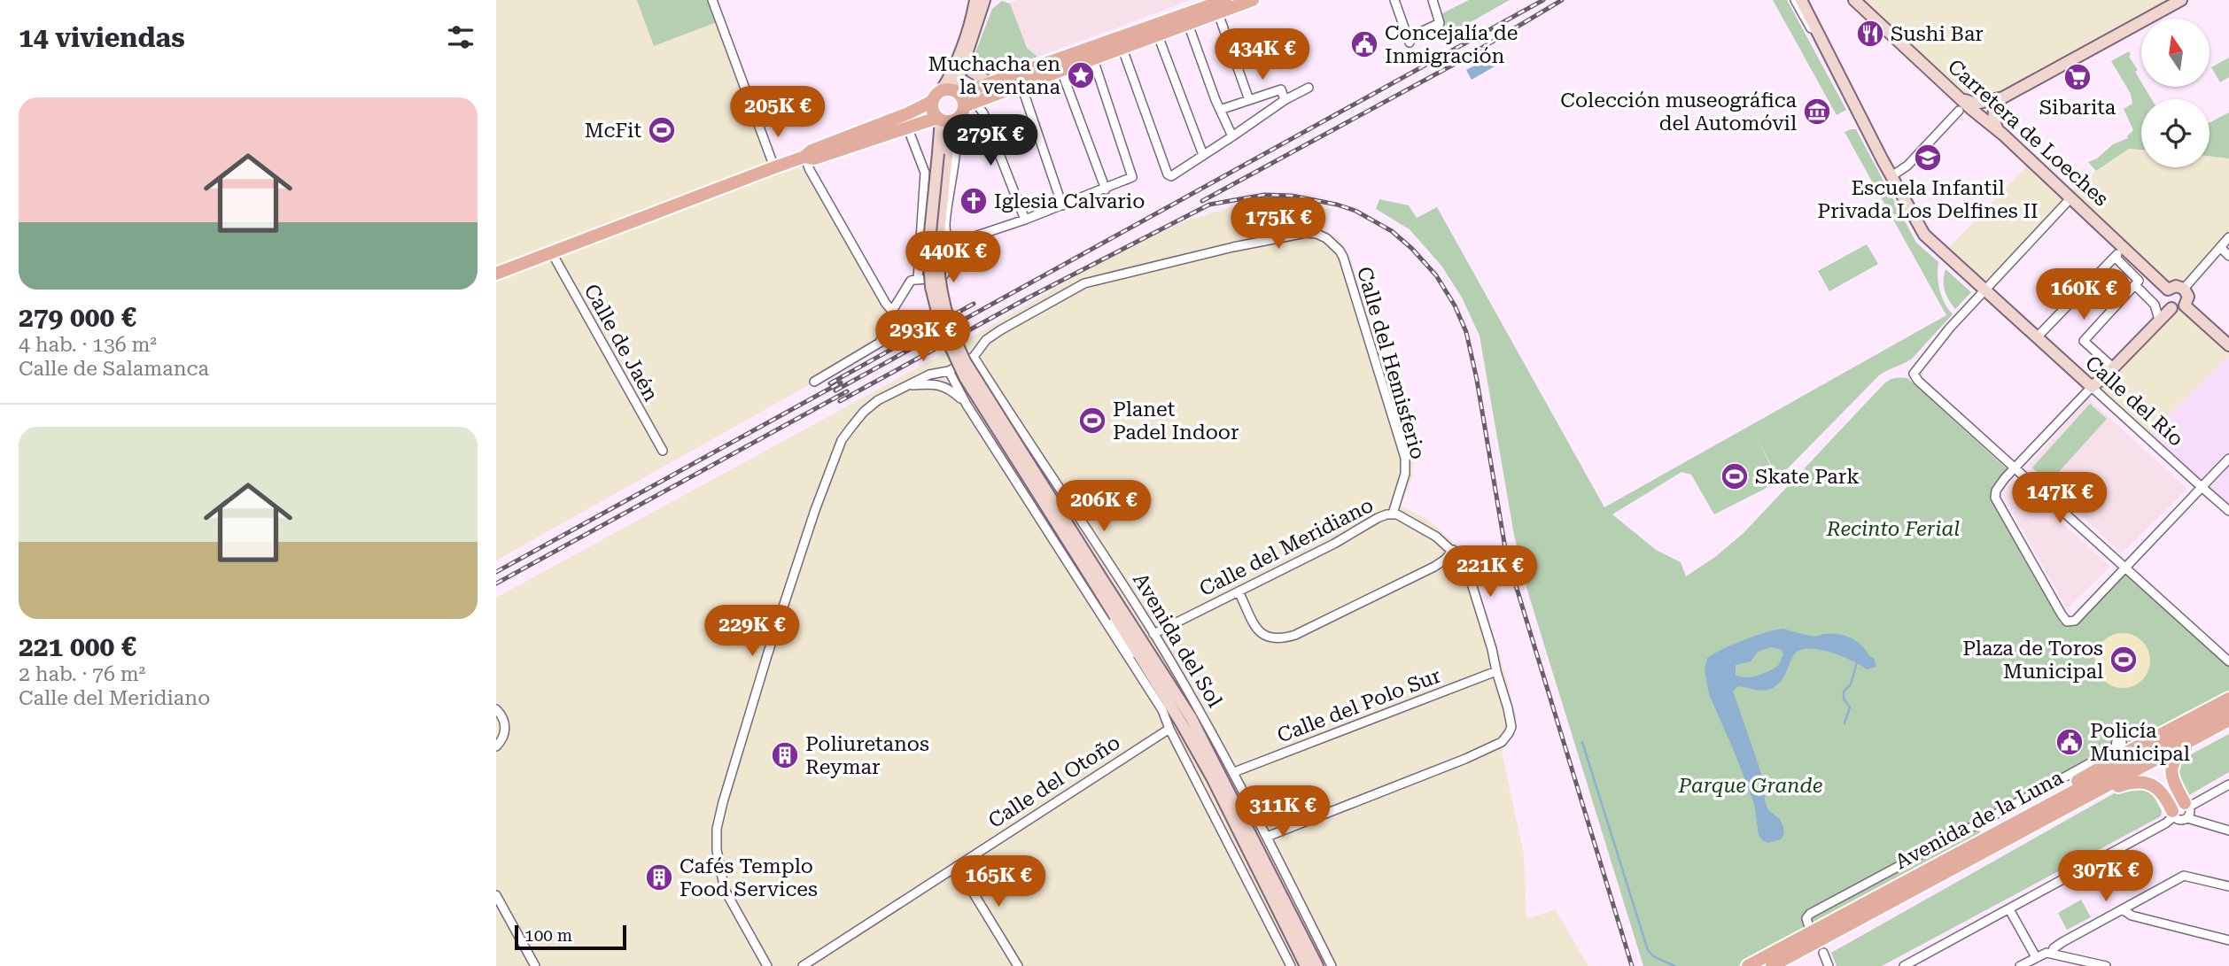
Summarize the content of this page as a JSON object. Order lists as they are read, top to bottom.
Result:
{
  "streets": {
    "main road": [
      "Carretera de Loeches",
      "Calle del Río",
      "Avenida del Sol",
      "Avenida de la Luna"
    ],
    "street": [
      "Calle de Jaén",
      "Calle del Hemisferio",
      "Calle del Meridiano",
      "Calle del Polo Sur",
      "Calle del Otoño"
    ]
  },
  "crossings": [
    ["Calle del Hemisferio", "Calle del Meridiano"],
    ["Calle del Hemisferio", "Avenida del Sol"],
    ["Calle del Meridiano", "Avenida del Sol"],
    ["Calle del Meridiano", "Calle del Polo Sur"],
    ["Avenida del Sol", "Calle del Polo Sur"]
  ],
  "parks": ["Recinto Ferial", "Parque Grande"],
  "places": {
    "restaurant": ["Sushi Bar"],
    "public building": ["Concejalía de Inmigración", "Policía Municipal"],
    "place": ["Muchacha en la ventana"],
    "supermarket": ["Sibarita"],
    "museum": ["Colección museográfica del Automóvil"],
    "sports": [
      "McFit",
      "Planet Padel Indoor",
      "Skate Park",
      "Plaza de Toros Municipal"
    ],
    "school or university": ["Escuela Infantil Privada Los Delfines II"],
    "church": ["Iglesia Calvario"],
    "building": ["Poliuretanos Reymar", "Cafés Templo Food Services"]
  },
  "scale_bar": "100 m",
  "north": "top",
  "page": {
    "heading": "14 viviendas",
    "price": [
      "434K €",
      "205K €",
      "279K €",
      "175K €",
      "440K €",
      "160K €",
      "293K €",
      "147K €",
      "206K €",
      "221K €",
      "229K €",
      "311K €",
      "307K €",
      "165K €"
    ],
    "list": [
      {
        "name": "279 000 €",
        "note": "4 hab. · 136 m² · Calle de Salamanca"
      },
      {
        "name": "221 000 €",
        "note": "2 hab. · 76 m² · Calle del Meridiano"
      }
    ],
    "scale": "100 m"
  }
}
